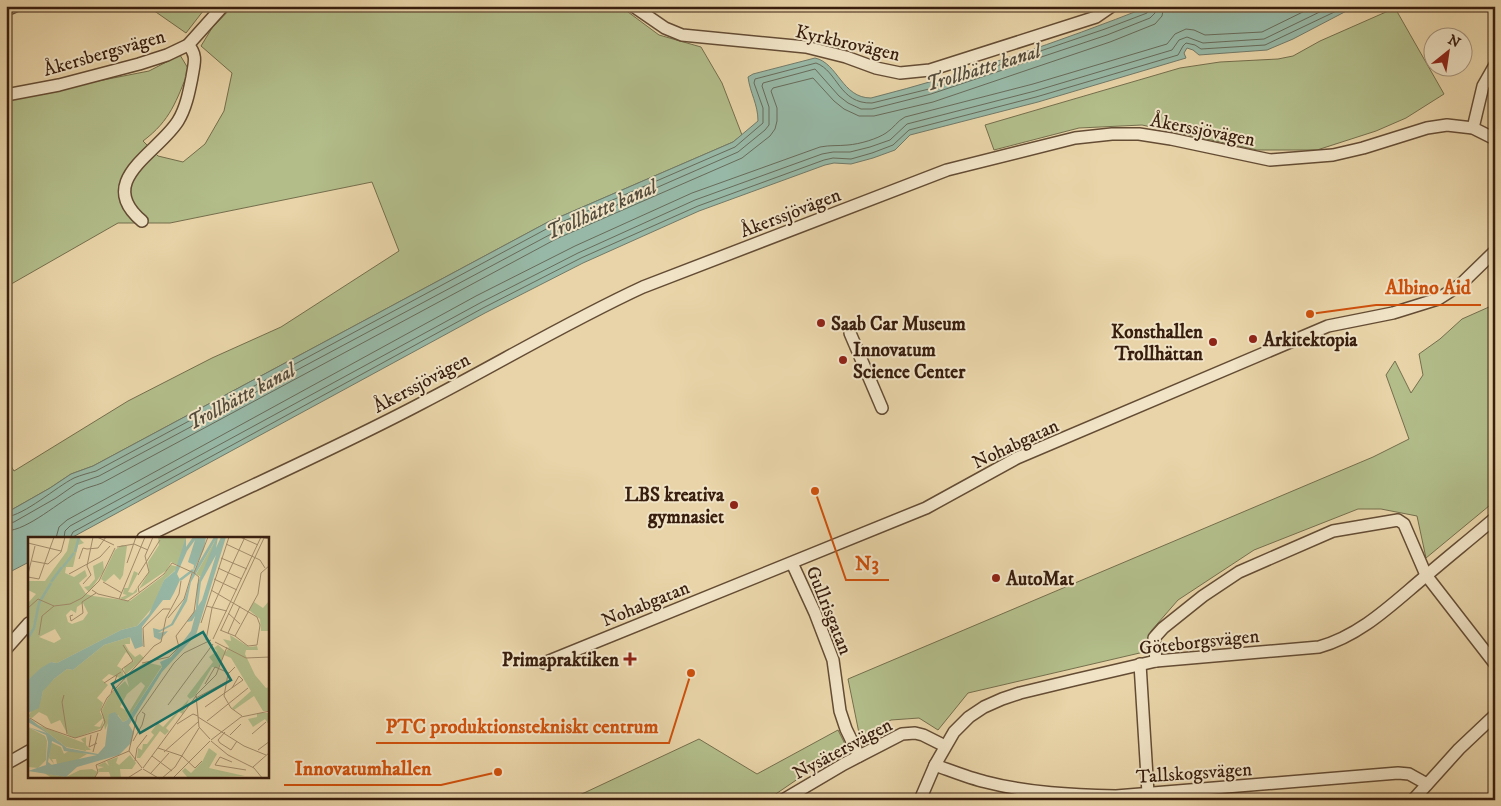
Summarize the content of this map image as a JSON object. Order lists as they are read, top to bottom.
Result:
{
  "streets": {
    "street": [
      "Kyrkbrovägen",
      "Åkersbergsvägen",
      "Åkerssjövägen",
      "Nohabgatan",
      "Gullrisgatan",
      "Göteborgsvägen",
      "Nysätersvägen",
      "Tallskogsvägen"
    ]
  },
  "crossings": [
    ["Nohabgatan", "Gullrisgatan"],
    ["Gullrisgatan", "Nysätersvägen"],
    ["Göteborgsvägen", "Nysätersvägen"],
    ["Göteborgsvägen", "Tallskogsvägen"]
  ],
  "water": ["Trollhätte kanal"],
  "places": {
    "other": [
      "Albino Aid",
      "Saab Car Museum",
      "Arkitektopia",
      "Konsthallen Trollhättan",
      "Innovatum Science Center",
      "N3",
      "LBS kreativa gymnasiet",
      "AutoMat",
      "PTC produktionstekniskt centrum",
      "Innovatumhallen"
    ],
    "health": ["Primapraktiken"]
  },
  "north": "top right"
}
